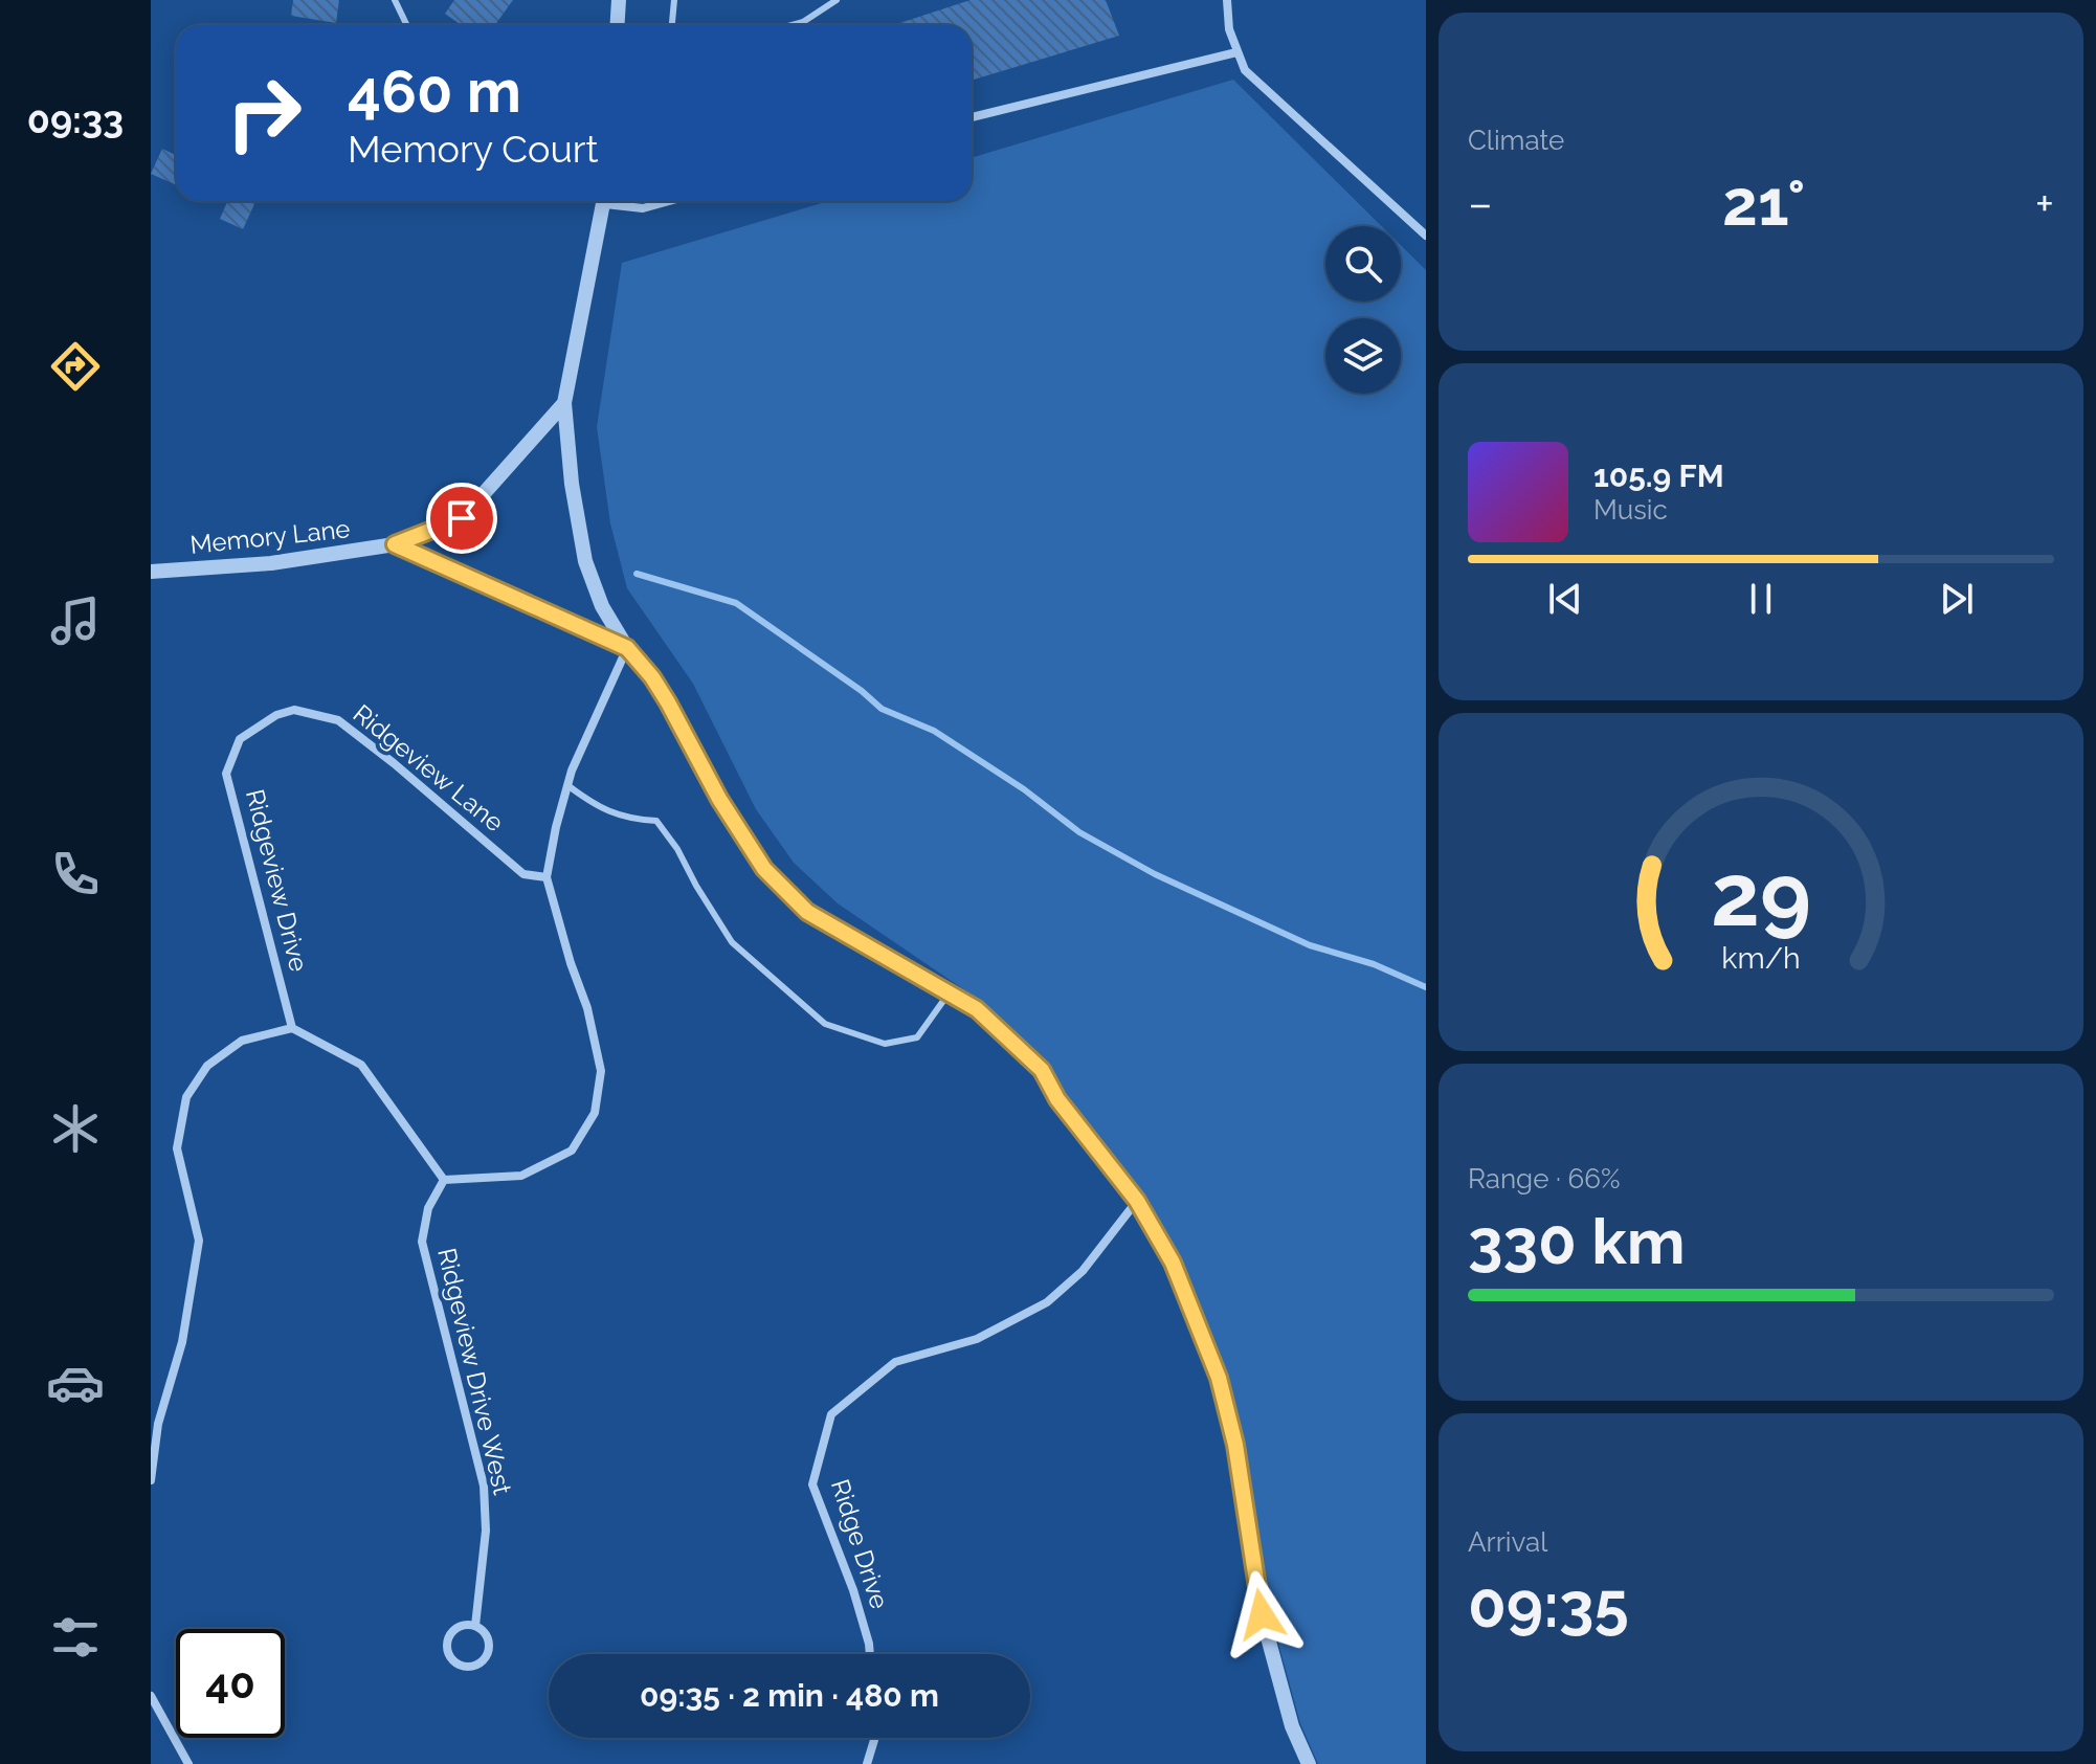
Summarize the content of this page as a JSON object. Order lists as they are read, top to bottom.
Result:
{
  "streets": {
    "street": [
      "Memory Lane",
      "Ridgeview Lane",
      "Ridgeview Drive",
      "Ridgeview Drive West",
      "Ridge Drive"
    ]
  },
  "crossings": [
    ["Ridgeview Lane", "Ridgeview Drive"]
  ],
  "page": {
    "tabs": "09:33",
    "tile": [
      "Climate",
      ["Range · 66%", "330 km"],
      ["Arrival", "09:35"]
    ],
    "turn": ["460 m", "Memory Court"],
    "heat": ["−", "21°", "+"],
    "song": ["105.9 FM", "Music"],
    "limit": "40",
    "trip": "09:35 · 2 min · 480 m",
    "gauge": ["29", "km/h"]
  }
}
